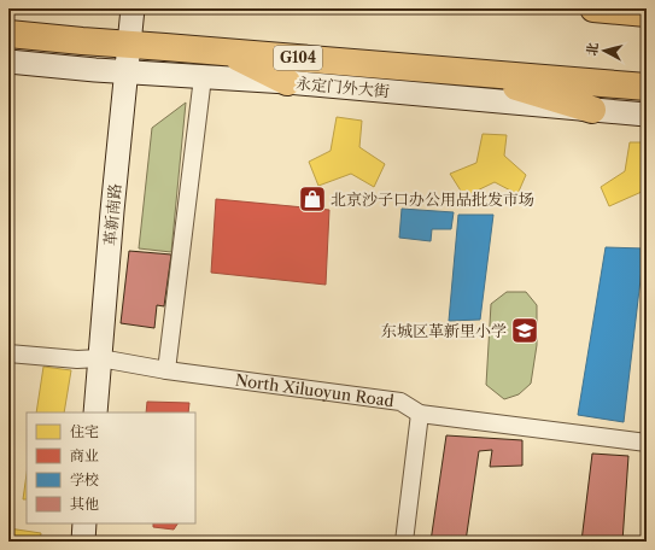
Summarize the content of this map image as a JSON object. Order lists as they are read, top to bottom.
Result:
{
  "streets": {
    "highway": ["G104", "永定门外大街"],
    "street": ["革新南路", "North Xiluoyun Road"]
  },
  "crossings": [
    ["G104", "永定门外大街"],
    ["永定门外大街", "革新南路"],
    ["革新南路", "North Xiluoyun Road"]
  ],
  "places": {
    "shop": ["北京沙子口办公用品批发市场"],
    "school or university": ["东城区革新里小学"]
  },
  "legend": [
    "住宅",
    "商业",
    "学校",
    "其他"
  ],
  "north": "left"
}
